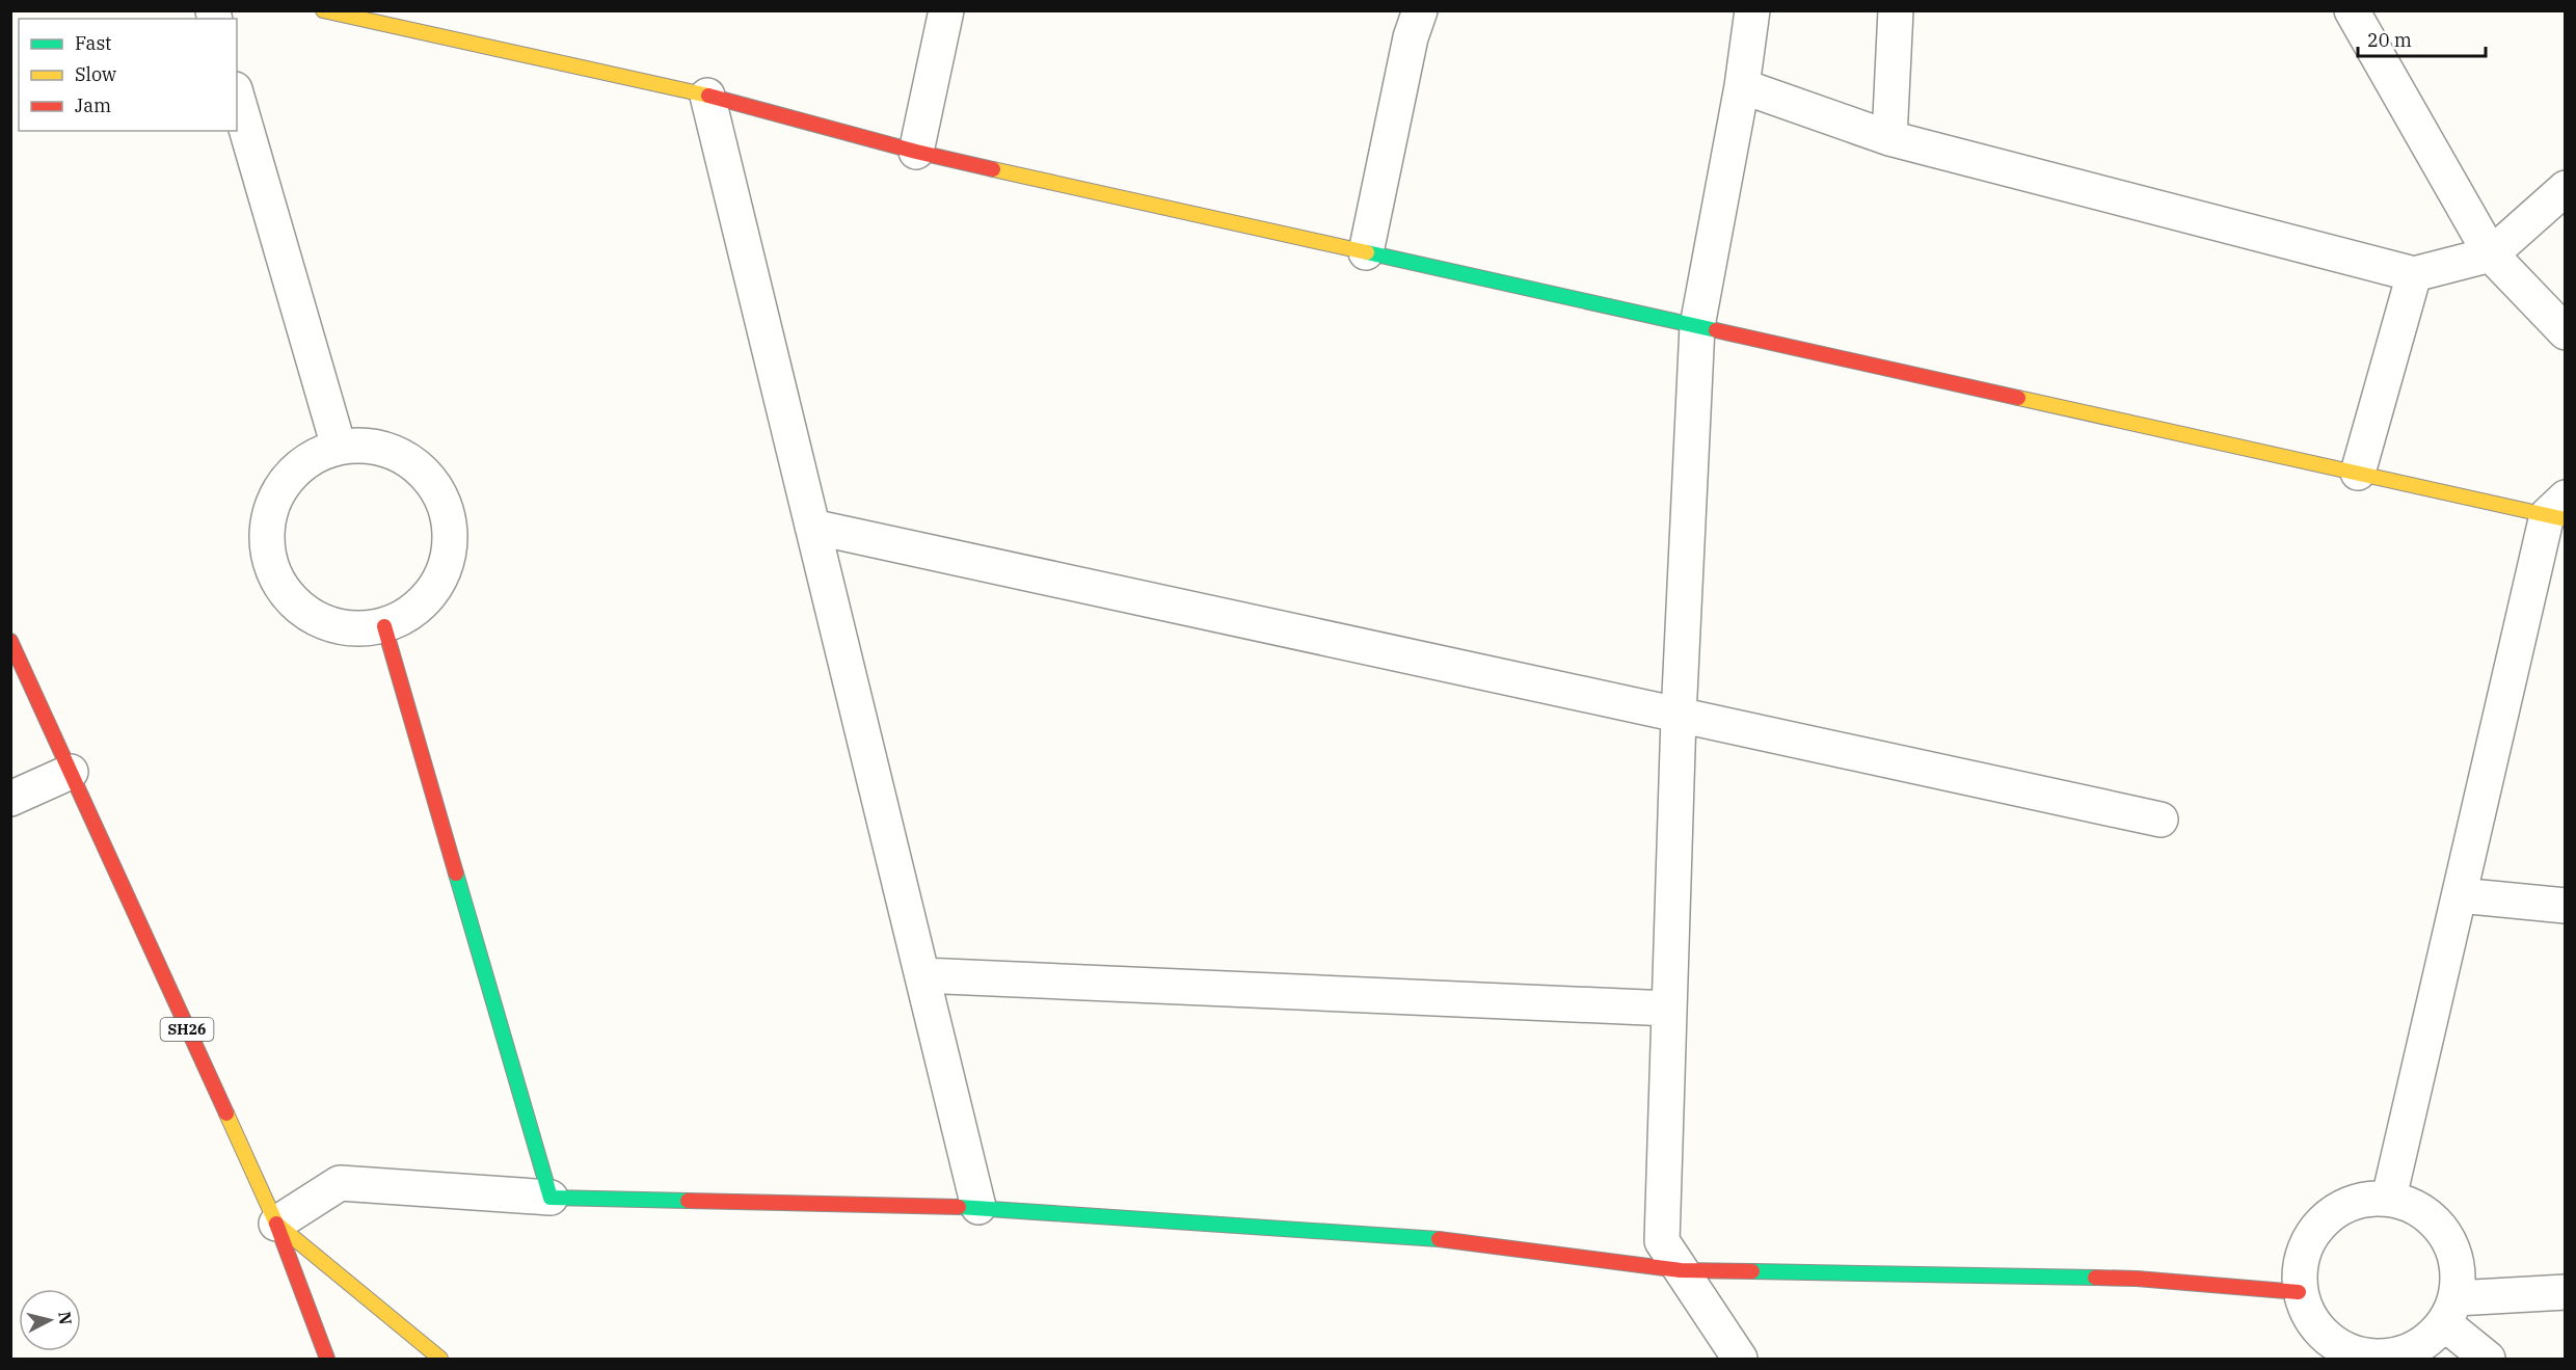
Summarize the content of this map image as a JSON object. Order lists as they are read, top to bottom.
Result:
{
  "streets": {
    "main road": ["SH26"]
  },
  "legend": ["Fast", "Slow", "Jam"],
  "scale_bar": "20 m",
  "north": "right"
}
